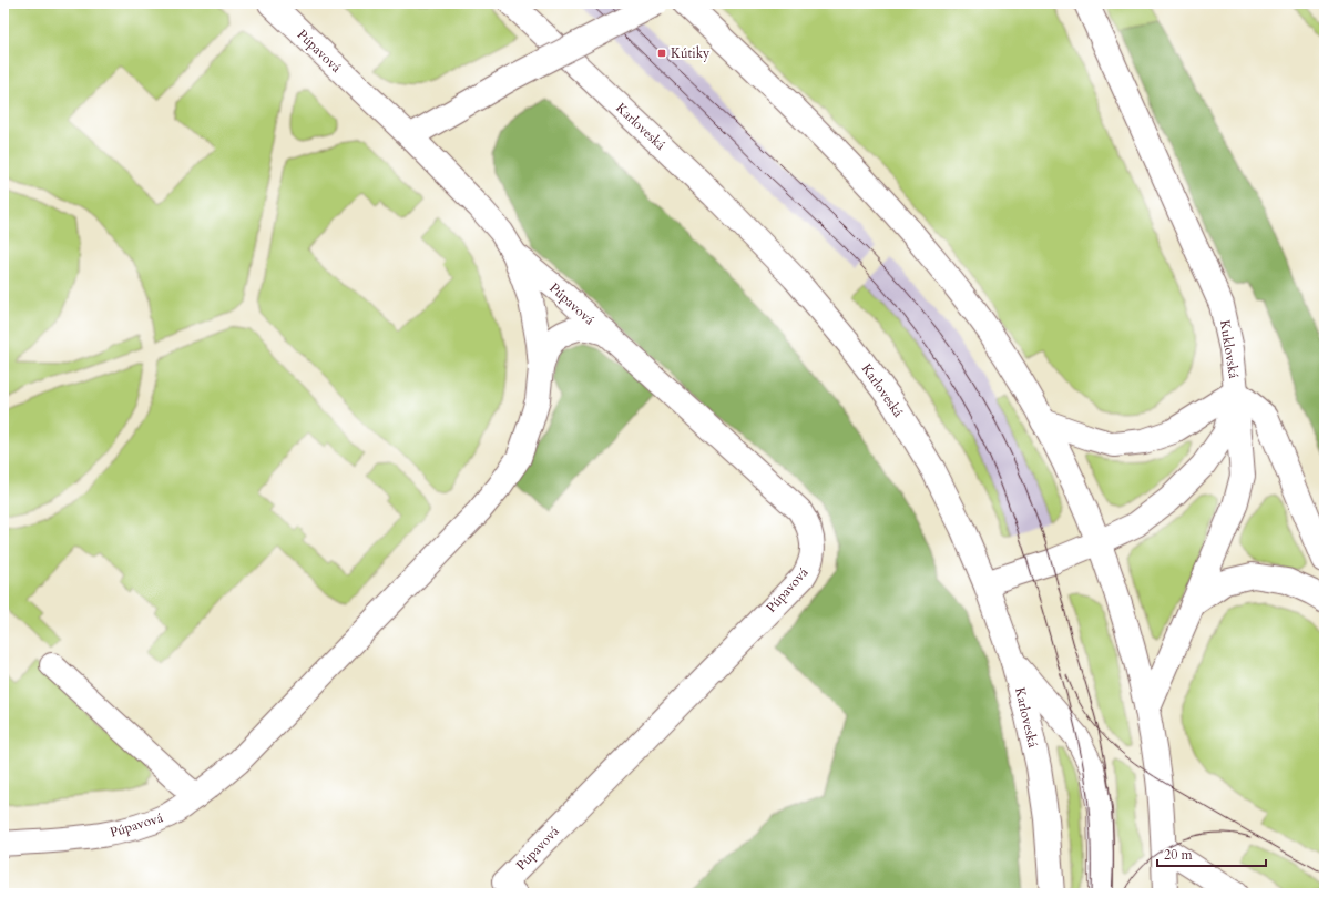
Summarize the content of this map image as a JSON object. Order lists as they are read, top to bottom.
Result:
{
  "streets": {
    "street": ["Púpavová", "Karloveská", "Kuklovská"]
  },
  "crossings": [
    ["Karloveská", "Kuklovská"]
  ],
  "places": {
    "transit": ["Kútiky"]
  },
  "scale_bar": "20 m"
}
